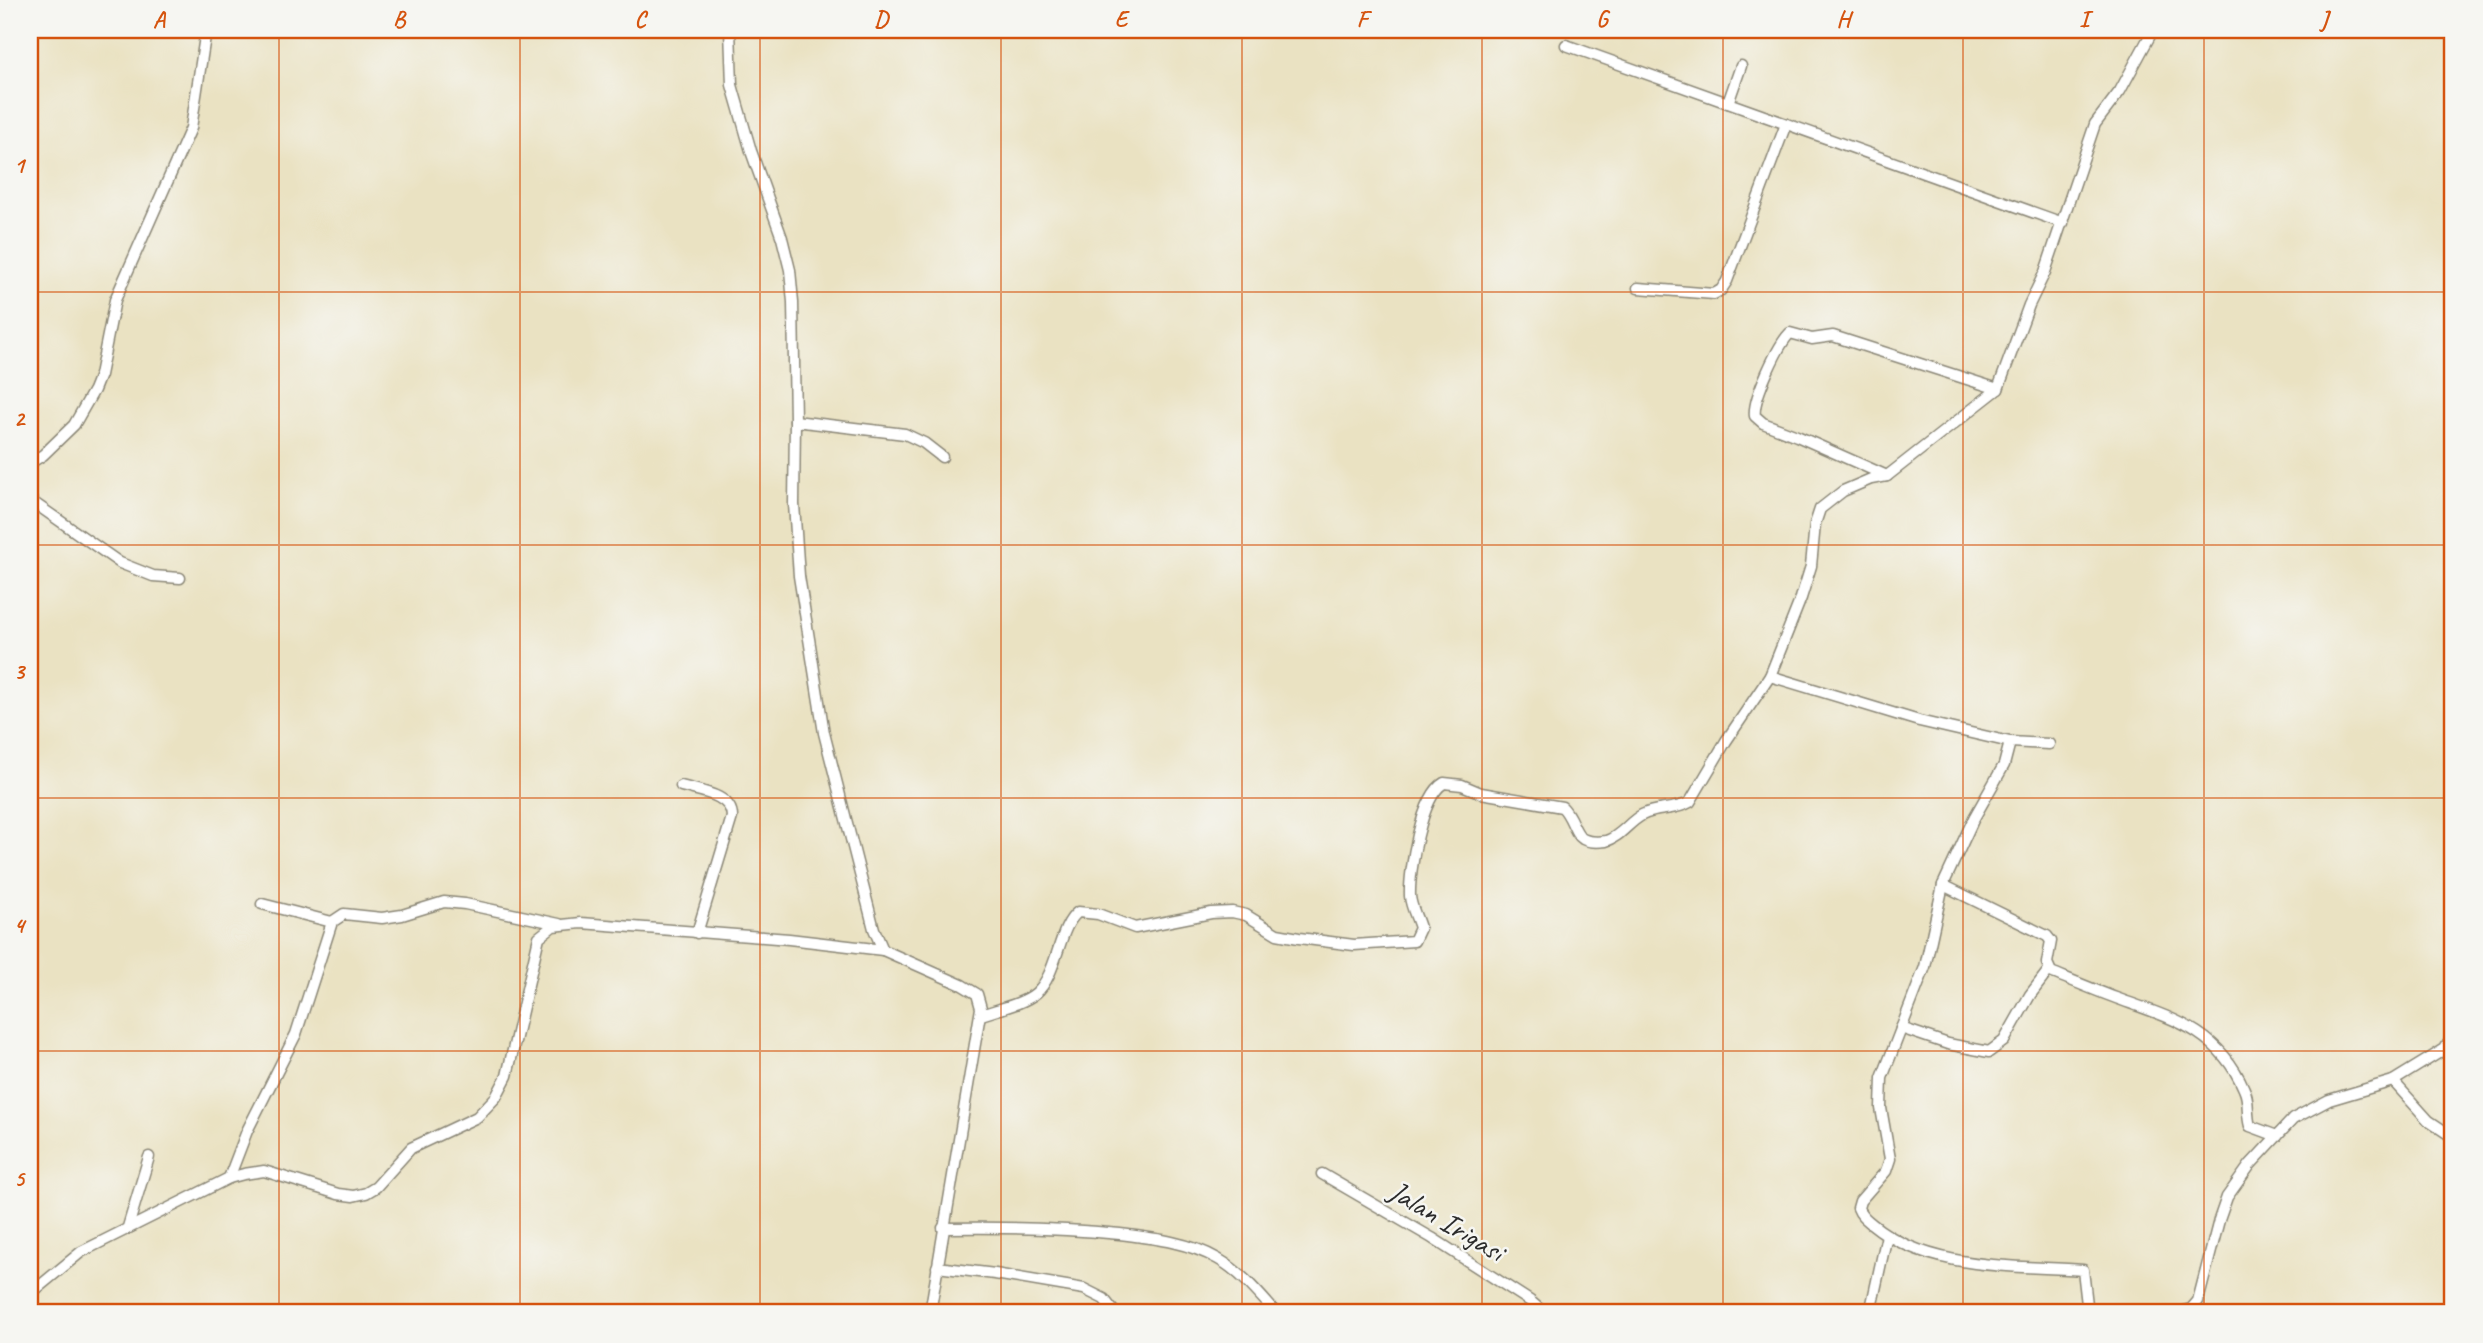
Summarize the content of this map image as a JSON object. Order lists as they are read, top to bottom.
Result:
{
  "streets": {
    "street": ["Jalan Irigasi"]
  },
  "grid": {
    "columns": [
      "A",
      "B",
      "C",
      "D",
      "E",
      "F",
      "G",
      "H",
      "I",
      "J"
    ],
    "rows": [
      "1",
      "2",
      "3",
      "4",
      "5"
    ]
  }
}
